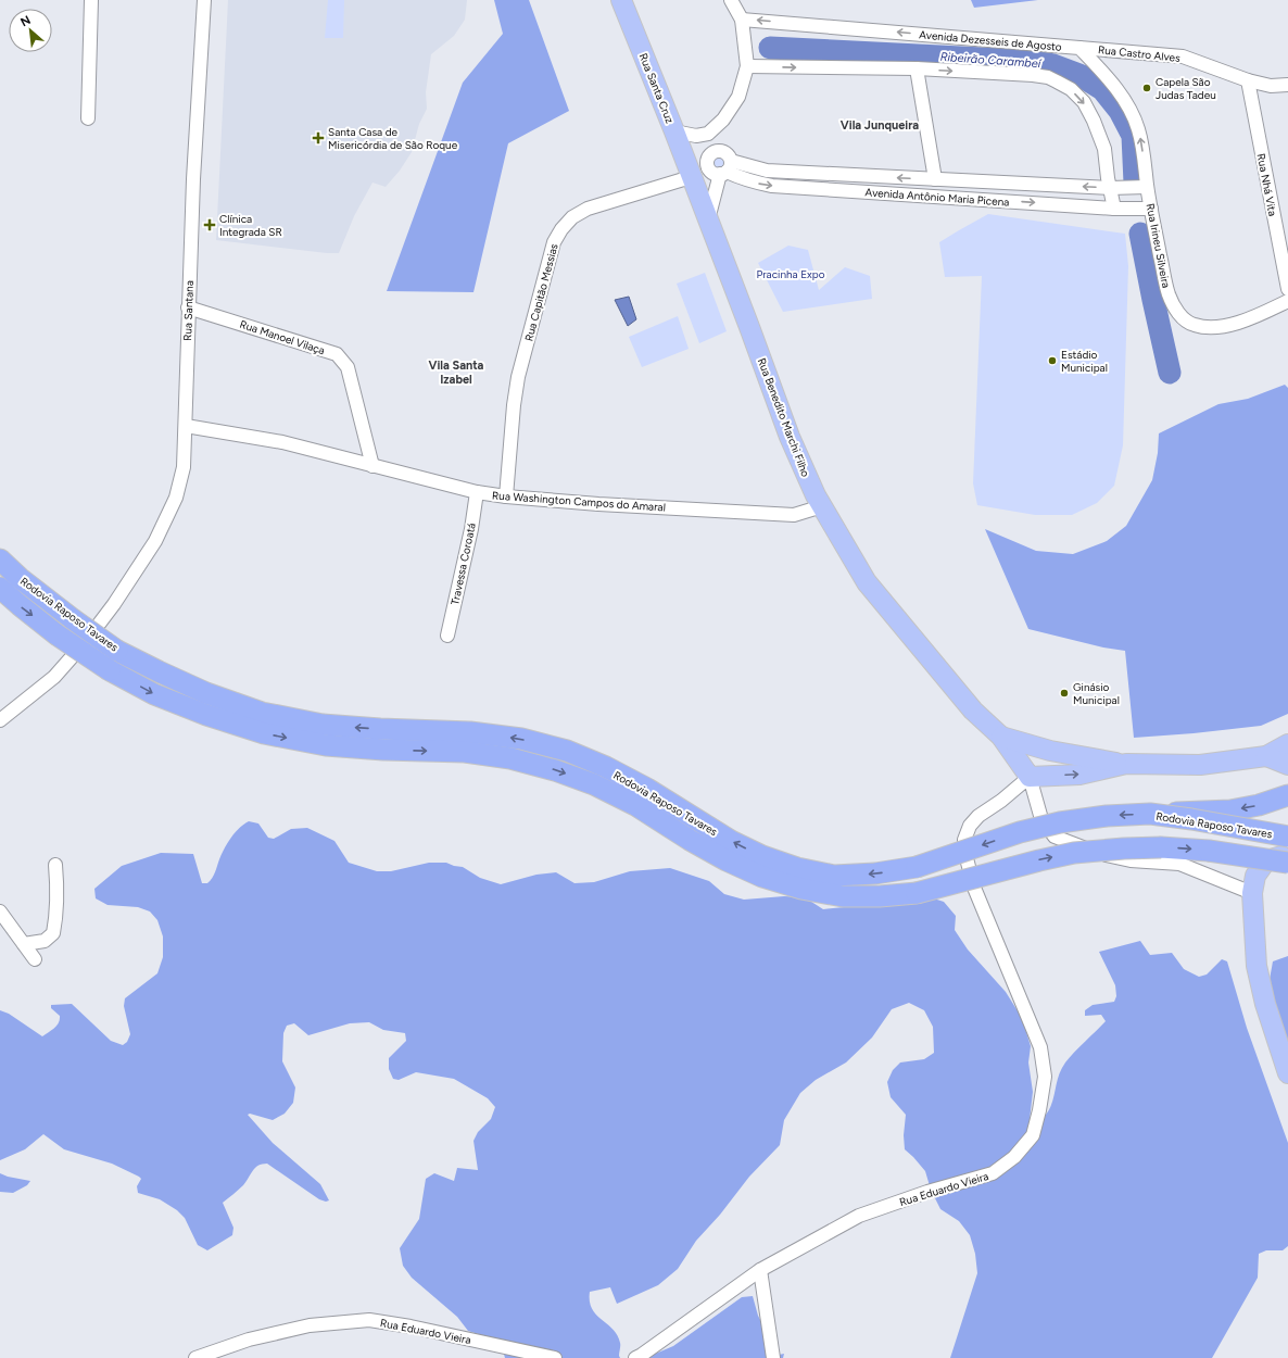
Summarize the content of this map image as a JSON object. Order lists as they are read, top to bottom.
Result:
{
  "streets": {
    "highway": ["Rodovia Raposo Tavares"],
    "main road": ["Rua Santa Cruz", "Rua Benedito Marchi Filho"],
    "street": [
      "Avenida Dezesseis de Agosto",
      "Rua Castro Alves",
      "Rua Nhá Vita",
      "Avenida Antônio Maria Picena",
      "Rua Irineu Silveira",
      "Rua Capitão Messias",
      "Rua Santana",
      "Rua Manoel Vilaça",
      "Rua Washington Campos do Amaral",
      "Travessa Coroatá",
      "Rua Eduardo Vieira"
    ]
  },
  "crossings": [
    ["Avenida Dezesseis de Agosto", "Rua Castro Alves"],
    ["Rua Castro Alves", "Rua Nhá Vita"],
    ["Rua Santa Cruz", "Rua Capitão Messias"],
    ["Rua Santa Cruz", "Rua Benedito Marchi Filho"],
    ["Avenida Antônio Maria Picena", "Rua Irineu Silveira"],
    ["Rua Capitão Messias", "Rua Benedito Marchi Filho"],
    ["Rua Capitão Messias", "Rua Washington Campos do Amaral"],
    ["Rua Santana", "Rua Manoel Vilaça"],
    ["Rua Santana", "Rua Washington Campos do Amaral"],
    ["Rua Manoel Vilaça", "Rua Washington Campos do Amaral"],
    ["Rua Benedito Marchi Filho", "Rua Washington Campos do Amaral"],
    ["Rua Benedito Marchi Filho", "Rua Eduardo Vieira"],
    ["Rua Washington Campos do Amaral", "Travessa Coroatá"]
  ],
  "districts": ["Vila Junqueira", "Vila Santa Izabel"],
  "water": ["Ribeirão Carambeí"],
  "parks": ["Pracinha Expo"],
  "places": {
    "other": ["Capela São Judas Tadeu", "Estádio Municipal", "Ginásio Municipal"],
    "health": ["Santa Casa de Misericórdia de São Roque", "Clínica Integrada SR"]
  },
  "north": "top left"
}
